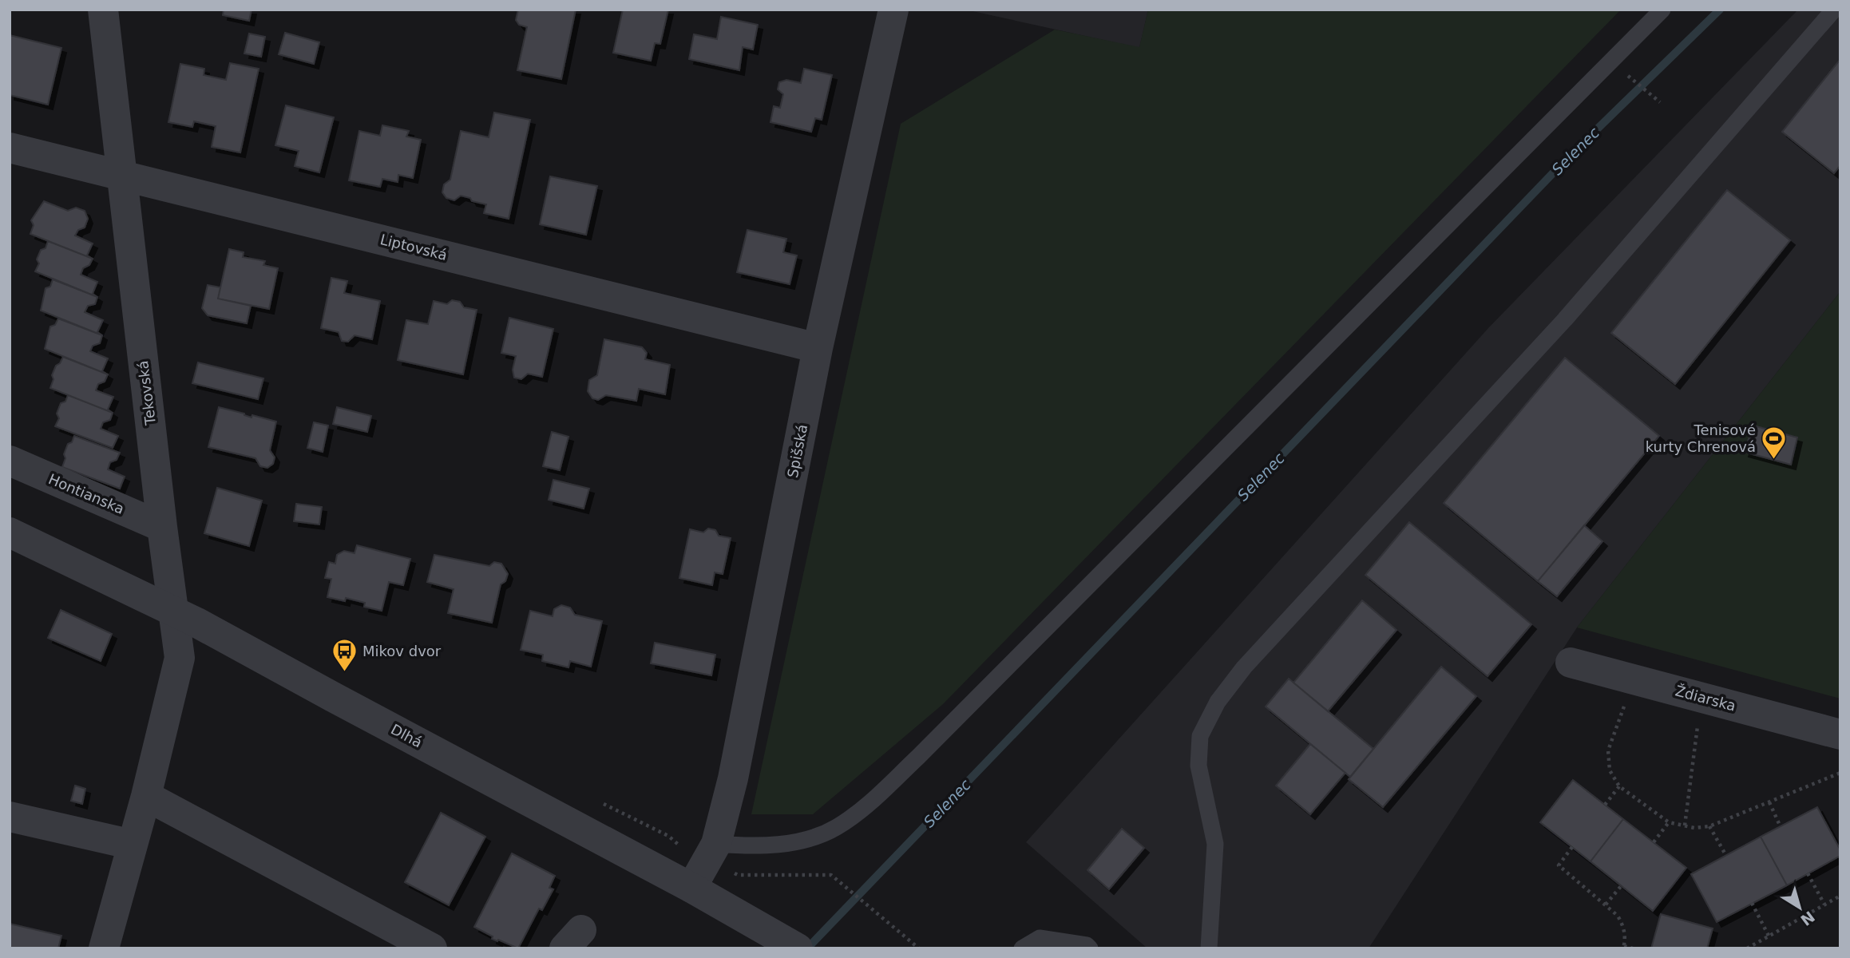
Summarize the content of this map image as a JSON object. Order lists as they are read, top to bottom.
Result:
{
  "streets": {
    "street": [
      "Liptovská",
      "Tekovská",
      "Spišská",
      "Hontianska",
      "Ždiarska",
      "Dlhá"
    ]
  },
  "crossings": [
    ["Liptovská", "Tekovská"],
    ["Liptovská", "Spišská"],
    ["Tekovská", "Hontianska"],
    ["Tekovská", "Dlhá"],
    ["Spišská", "Dlhá"]
  ],
  "water": ["Selenec"],
  "places": {
    "sports": ["Tenisové kurty Chrenová"],
    "bus stop": ["Mikov dvor"]
  },
  "north": "bottom right"
}
